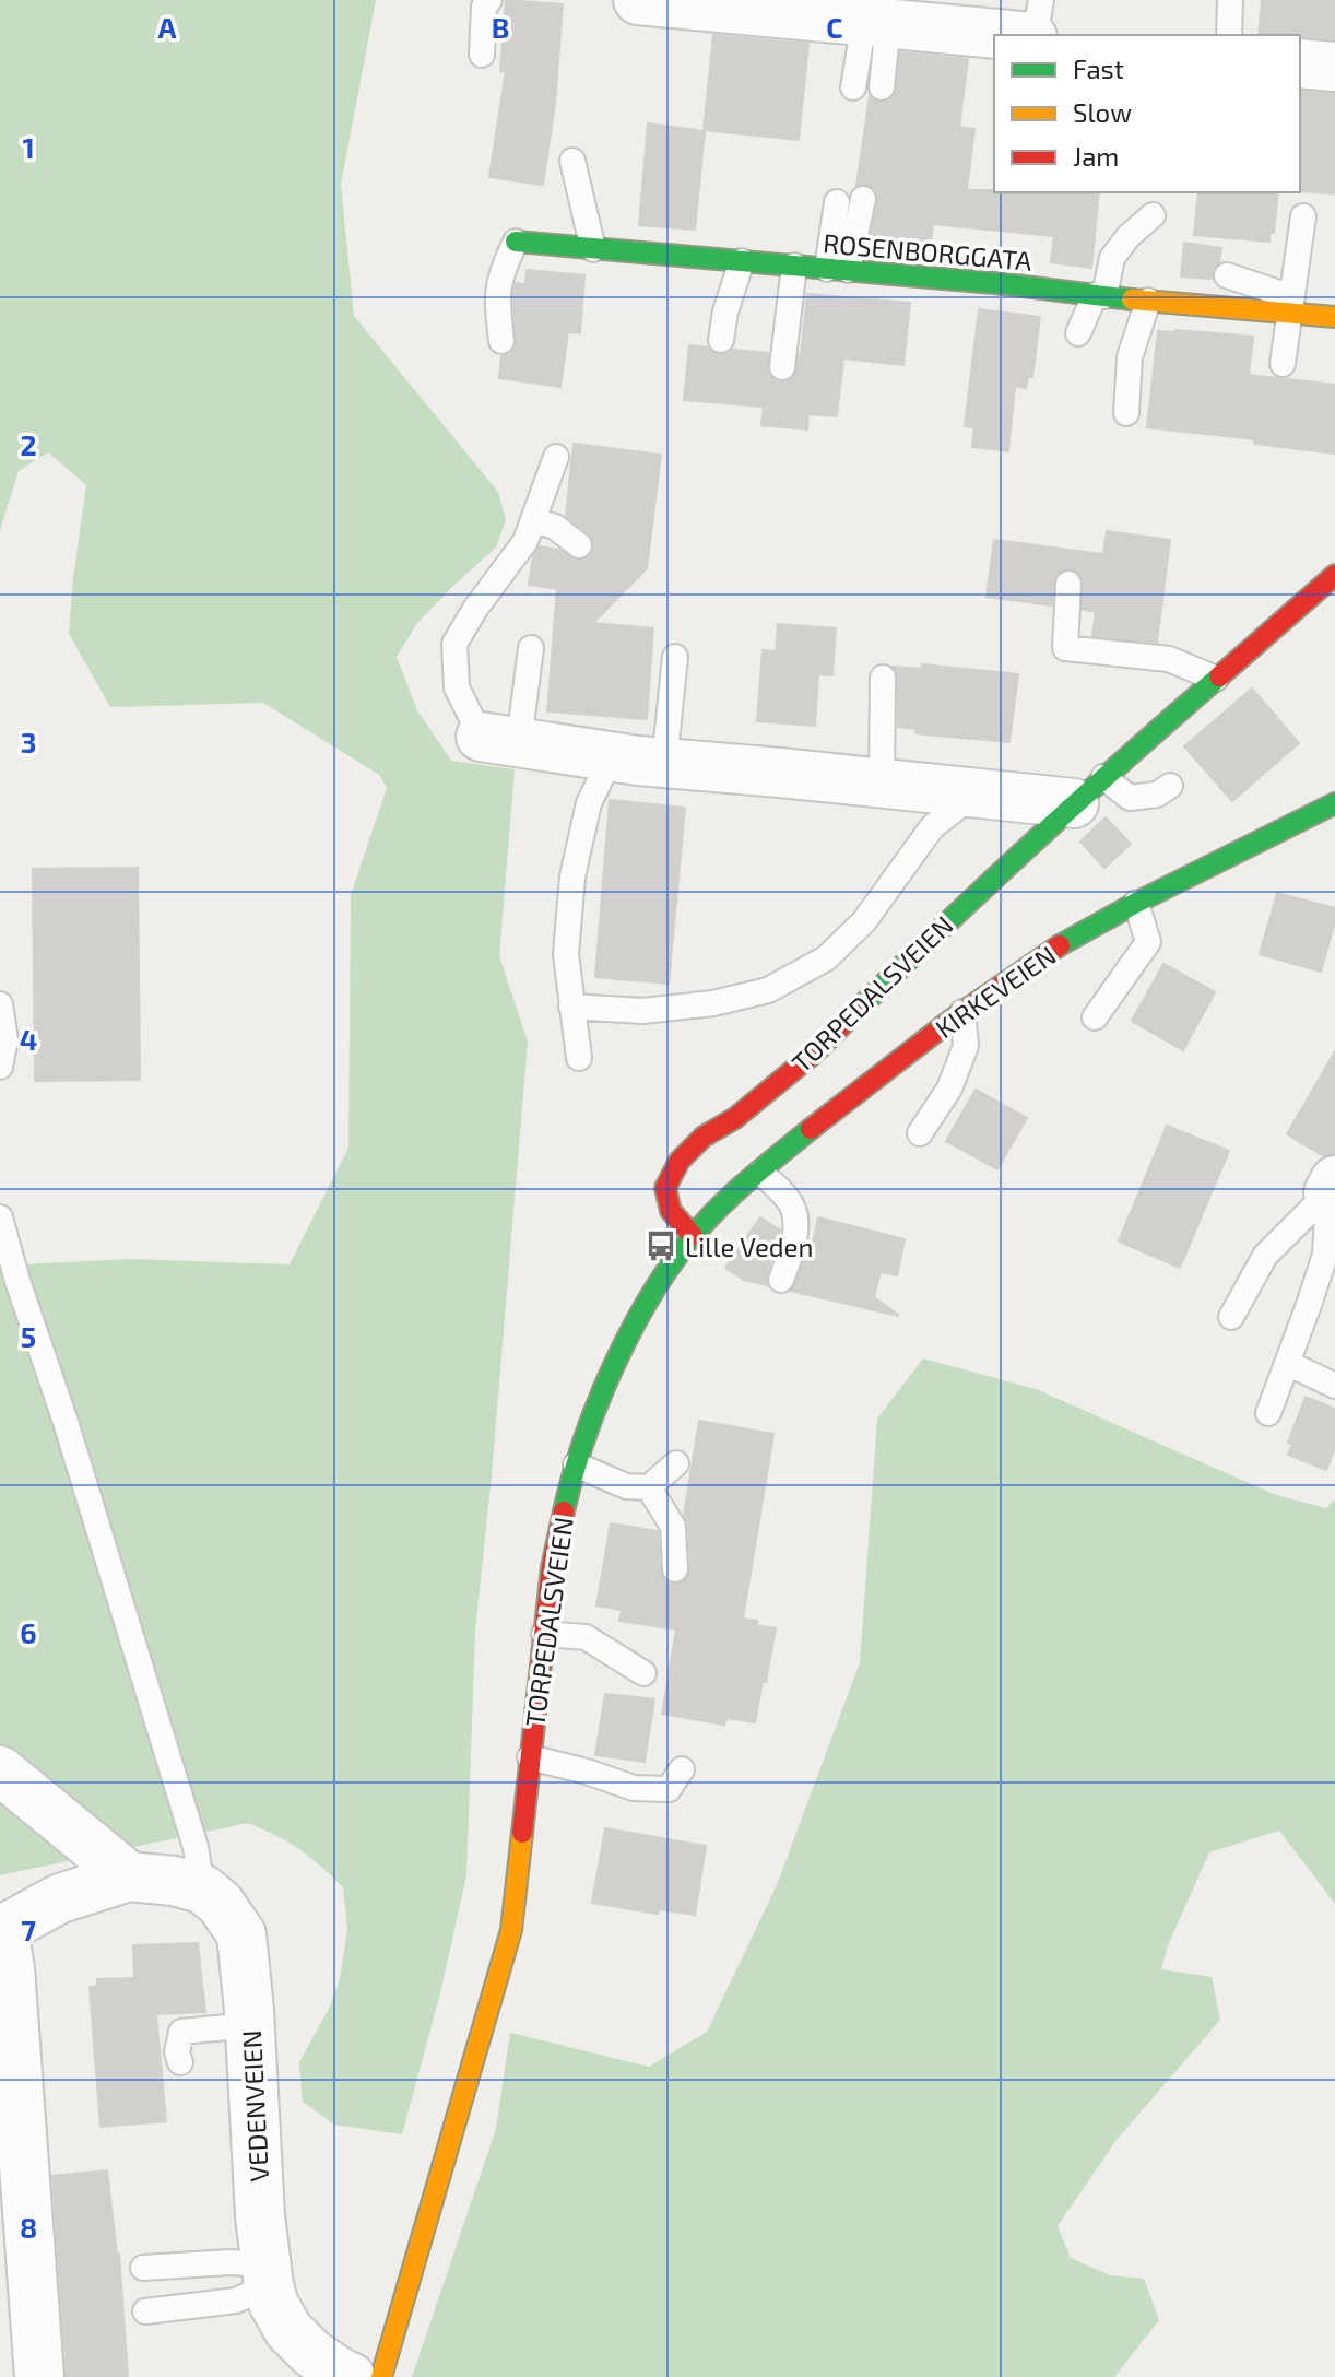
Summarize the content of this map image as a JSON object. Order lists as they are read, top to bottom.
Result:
{
  "streets": {
    "main road": ["ROSENBORGGATA", "KIRKEVEIEN", "TORPEDALSVEIEN"],
    "street": ["VEDENVEIEN"]
  },
  "crossings": [
    ["KIRKEVEIEN", "TORPEDALSVEIEN"]
  ],
  "places": {
    "bus stop": ["Lille Veden"]
  },
  "legend": ["Fast", "Slow", "Jam"],
  "grid": {
    "columns": ["A", "B", "C"],
    "rows": [
      "1",
      "2",
      "3",
      "4",
      "5",
      "6",
      "7",
      "8"
    ]
  }
}
